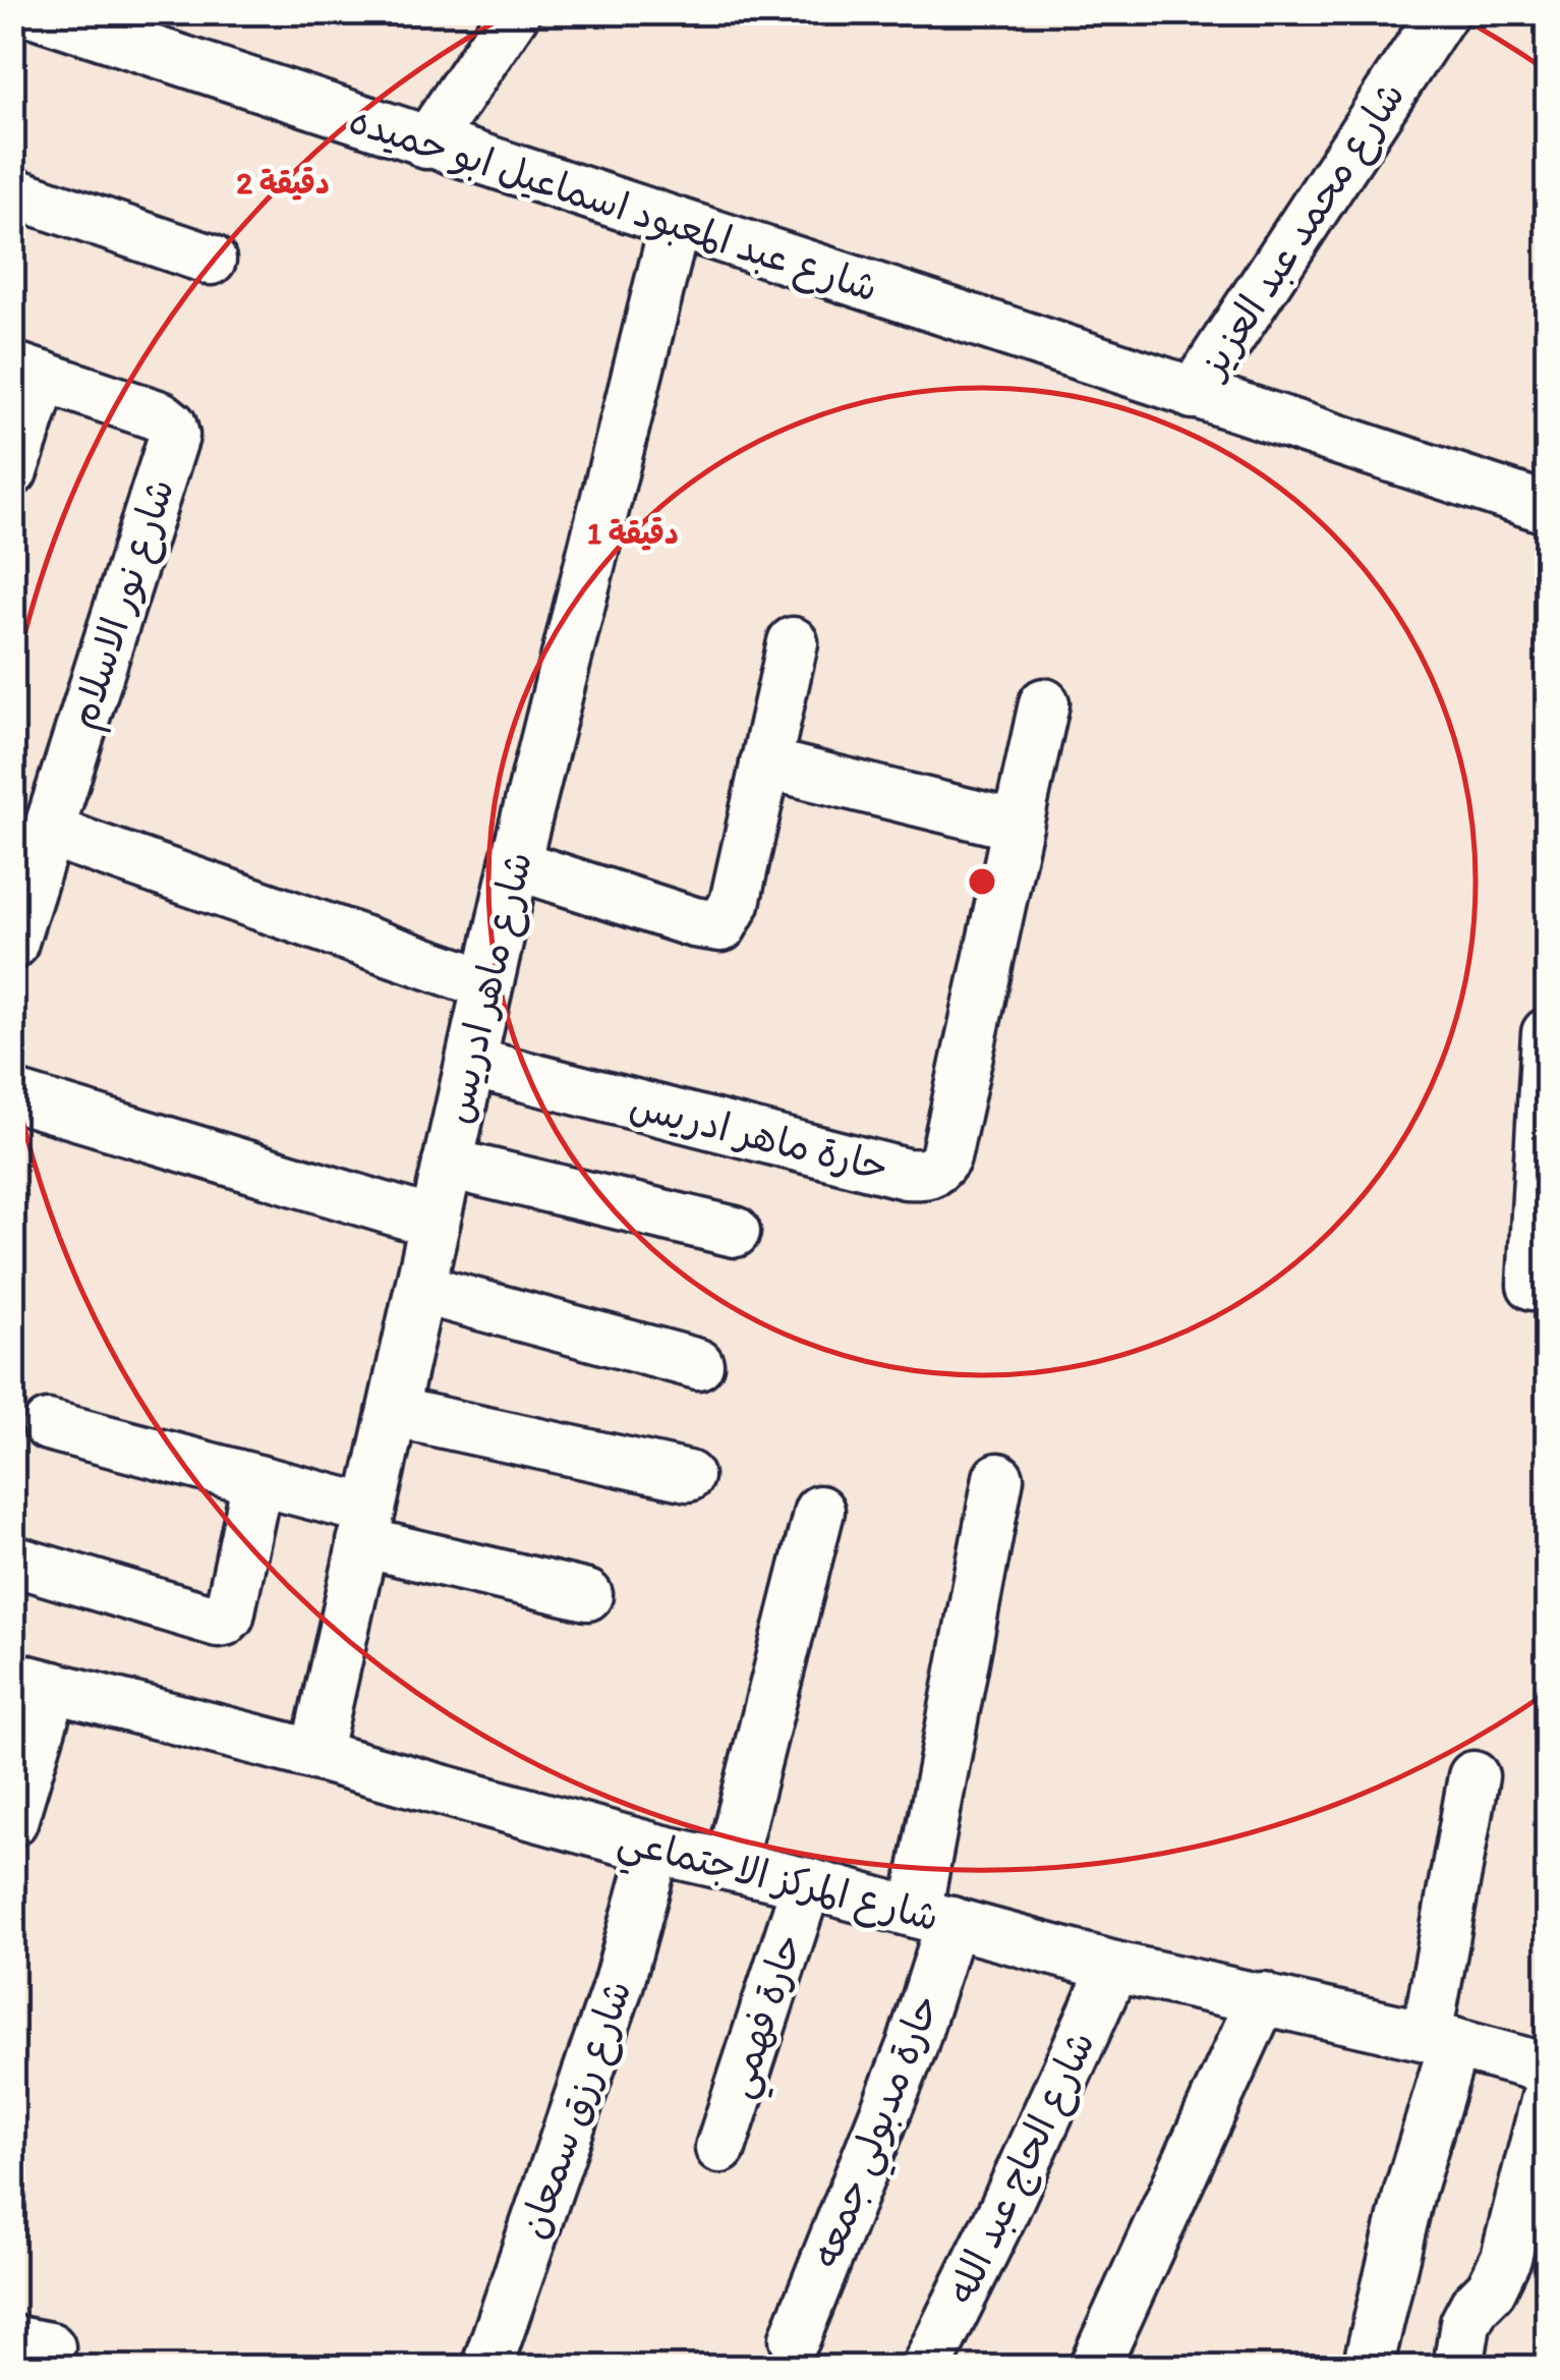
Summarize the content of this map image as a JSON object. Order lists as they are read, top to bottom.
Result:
{
  "streets": {
    "street": [
      "شارع عبد المعبود اسماعيل ابو حميده",
      "شارع محمد عبد العزيز",
      "شارع نور الاسلام",
      "شارع ماهر ادريس",
      "حارة ماهر ادريس",
      "شارع المركز الاجتماعي",
      "حارة فهمي",
      "شارع رزق سمعان",
      "حارة مدبولي جمعه",
      "شارع الحاج عبد الله"
    ]
  },
  "crossings": [
    ["شارع عبد المعبود اسماعيل ابو حميده", "شارع محمد عبد العزيز"],
    ["شارع عبد المعبود اسماعيل ابو حميده", "شارع ماهر ادريس"],
    ["شارع ماهر ادريس", "حارة ماهر ادريس"],
    ["شارع ماهر ادريس", "شارع المركز الاجتماعي"],
    ["شارع المركز الاجتماعي", "حارة فهمي"],
    ["شارع المركز الاجتماعي", "شارع رزق سمعان"],
    ["شارع المركز الاجتماعي", "حارة مدبولي جمعه"],
    ["شارع المركز الاجتماعي", "شارع الحاج عبد الله"]
  ],
  "rings": ["2 دقيقة", "1 دقيقة"]
}
